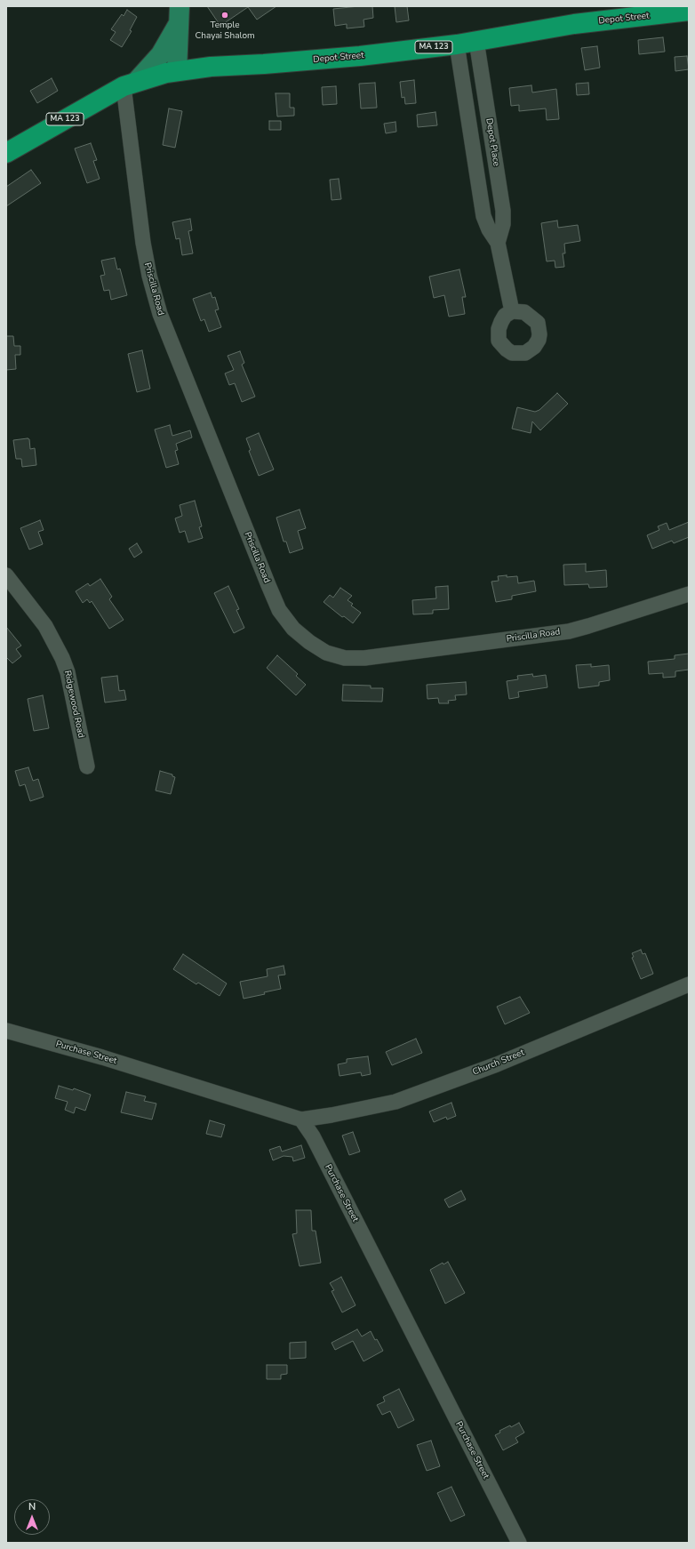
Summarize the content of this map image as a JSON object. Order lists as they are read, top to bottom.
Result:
{
  "streets": {
    "highway": ["Depot Street", "MA 123"],
    "street": [
      "Depot Place",
      "Priscilla Road",
      "Ridgewood Road",
      "Purchase Street",
      "Church Street"
    ]
  },
  "crossings": [
    ["Depot Street", "Depot Place"],
    ["Depot Street", "Priscilla Road"],
    ["Purchase Street", "Church Street"]
  ],
  "places": ["Temple Chayai Shalom"],
  "north": "top"
}
